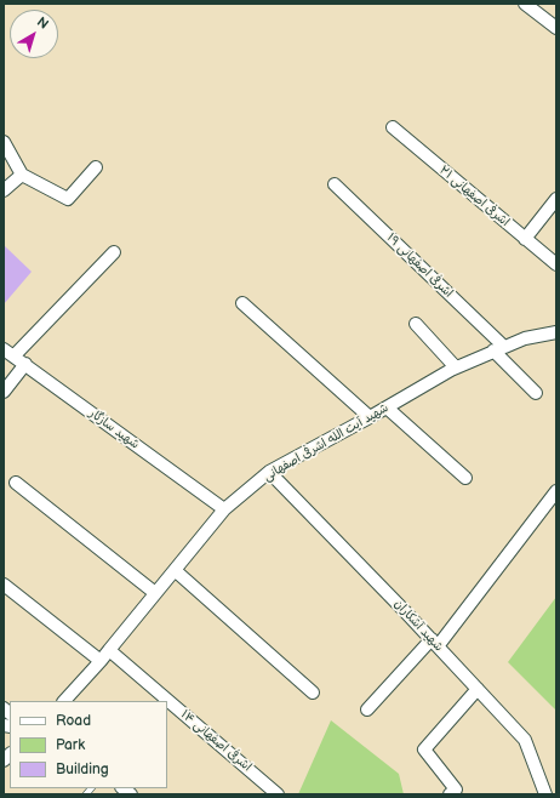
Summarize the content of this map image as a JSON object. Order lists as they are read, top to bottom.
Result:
{
  "streets": {
    "street": [
      "اشرفی اصفهانی ۲۱",
      "اشرفی اصفهانی ۱۹",
      "شهید سازگار",
      "شهید آیت الله اشرفی اصفهانی",
      "شهید آشکاران",
      "اشرفی اصفهانی ۱۴"
    ]
  },
  "crossings": [
    ["اشرفی اصفهانی ۱۹", "شهید آیت الله اشرفی اصفهانی"],
    ["شهید سازگار", "شهید آیت الله اشرفی اصفهانی"],
    ["شهید آیت الله اشرفی اصفهانی", "شهید آشکاران"],
    ["شهید آیت الله اشرفی اصفهانی", "اشرفی اصفهانی ۱۴"]
  ],
  "legend": ["Road", "Park", "Building"],
  "north": "top right"
}
